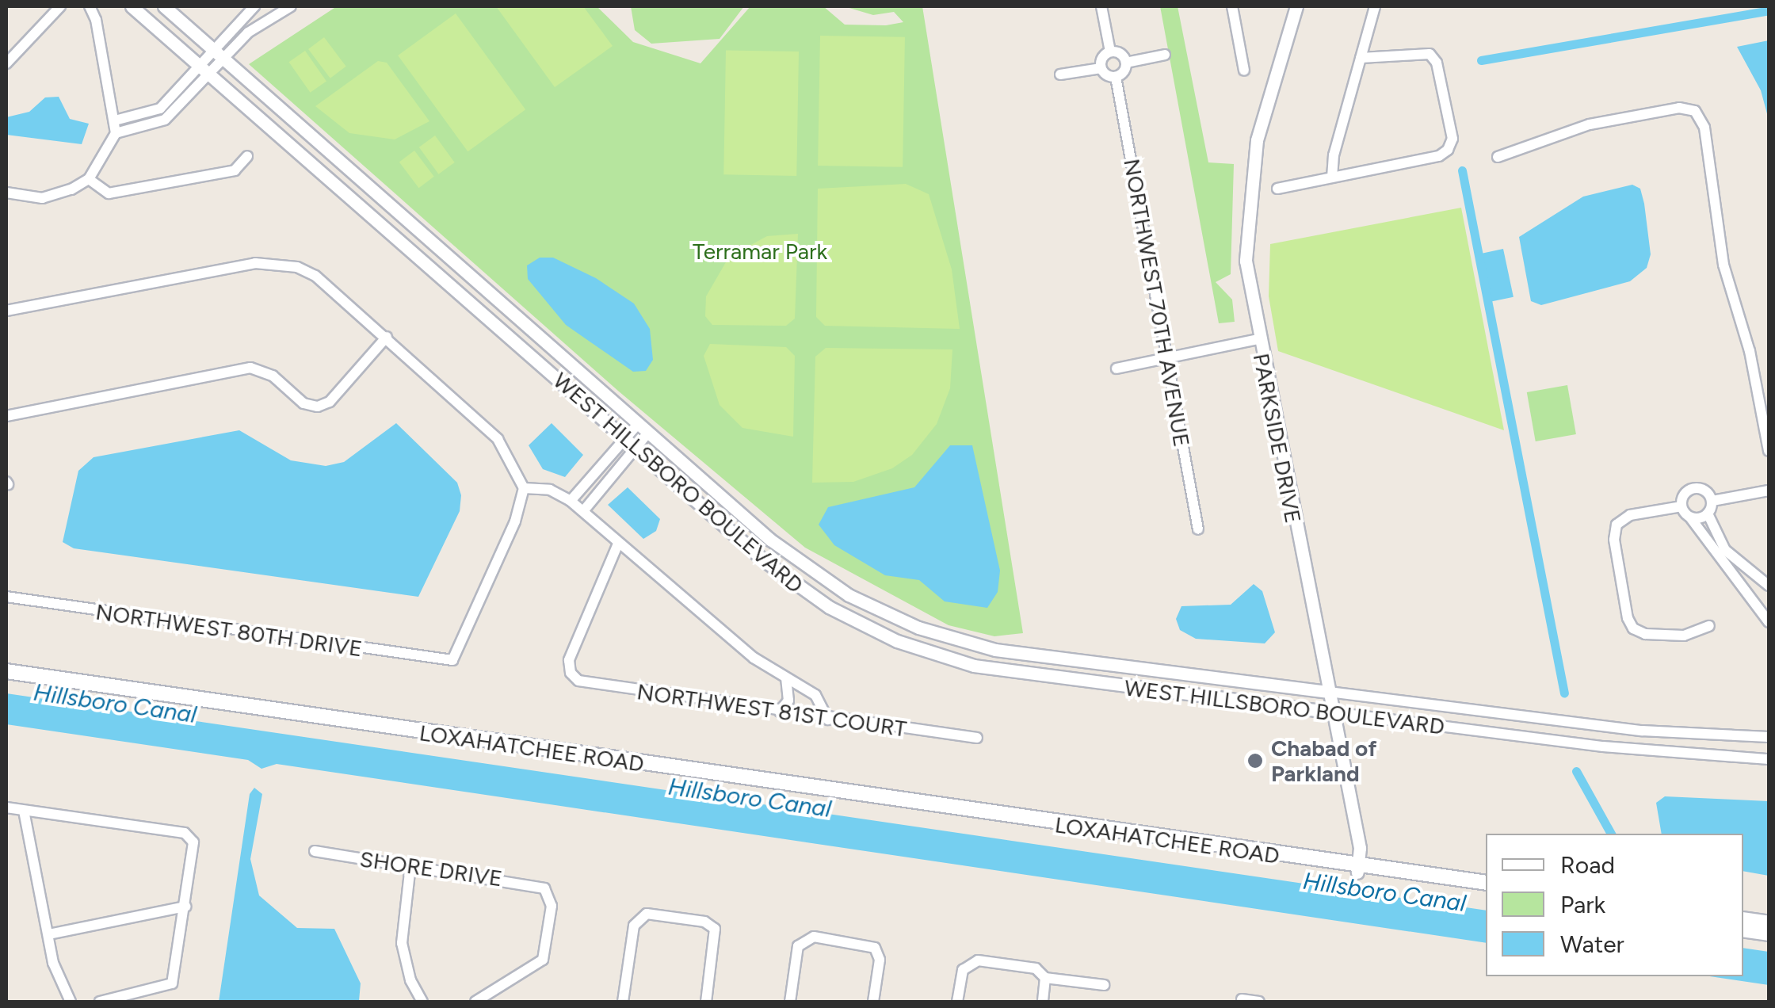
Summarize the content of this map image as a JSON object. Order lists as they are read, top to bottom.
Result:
{
  "streets": {
    "main road": ["LOXAHATCHEE ROAD"],
    "street": [
      "NORTHWEST 70TH AVENUE",
      "PARKSIDE DRIVE",
      "WEST HILLSBORO BOULEVARD",
      "NORTHWEST 80TH DRIVE",
      "NORTHWEST 81ST COURT",
      "SHORE DRIVE"
    ]
  },
  "crossings": [
    ["PARKSIDE DRIVE", "WEST HILLSBORO BOULEVARD"],
    ["PARKSIDE DRIVE", "LOXAHATCHEE ROAD"]
  ],
  "water": ["Hillsboro Canal"],
  "parks": ["Terramar Park"],
  "places": ["Chabad of Parkland"],
  "legend": ["Road", "Park", "Water"]
}
